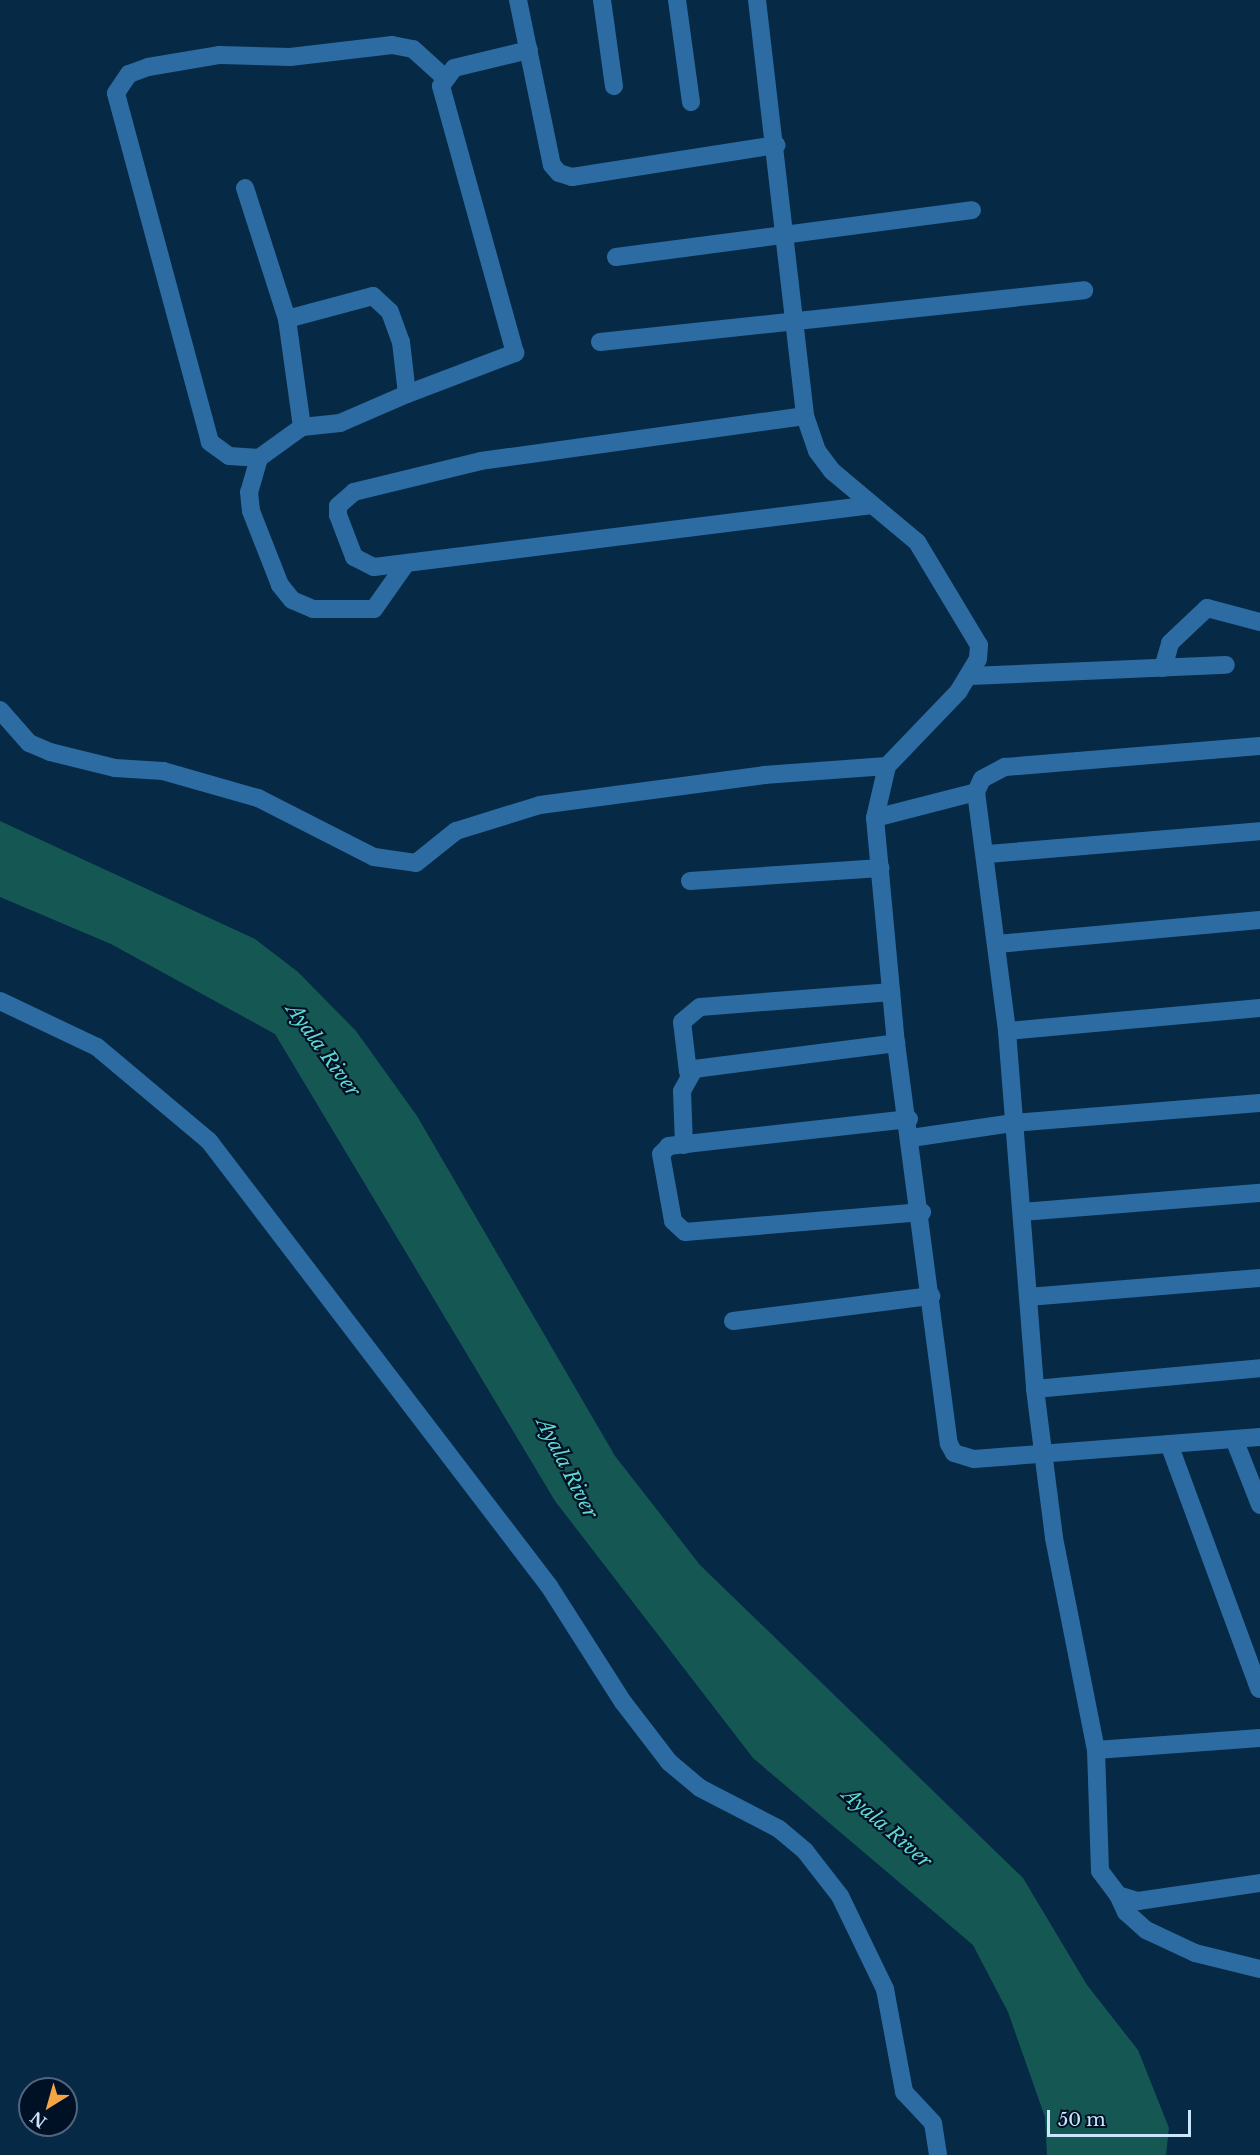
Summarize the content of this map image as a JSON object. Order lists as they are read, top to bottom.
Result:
{
  "water": ["Ayala River"],
  "scale_bar": "50 m",
  "north": "bottom left"
}
